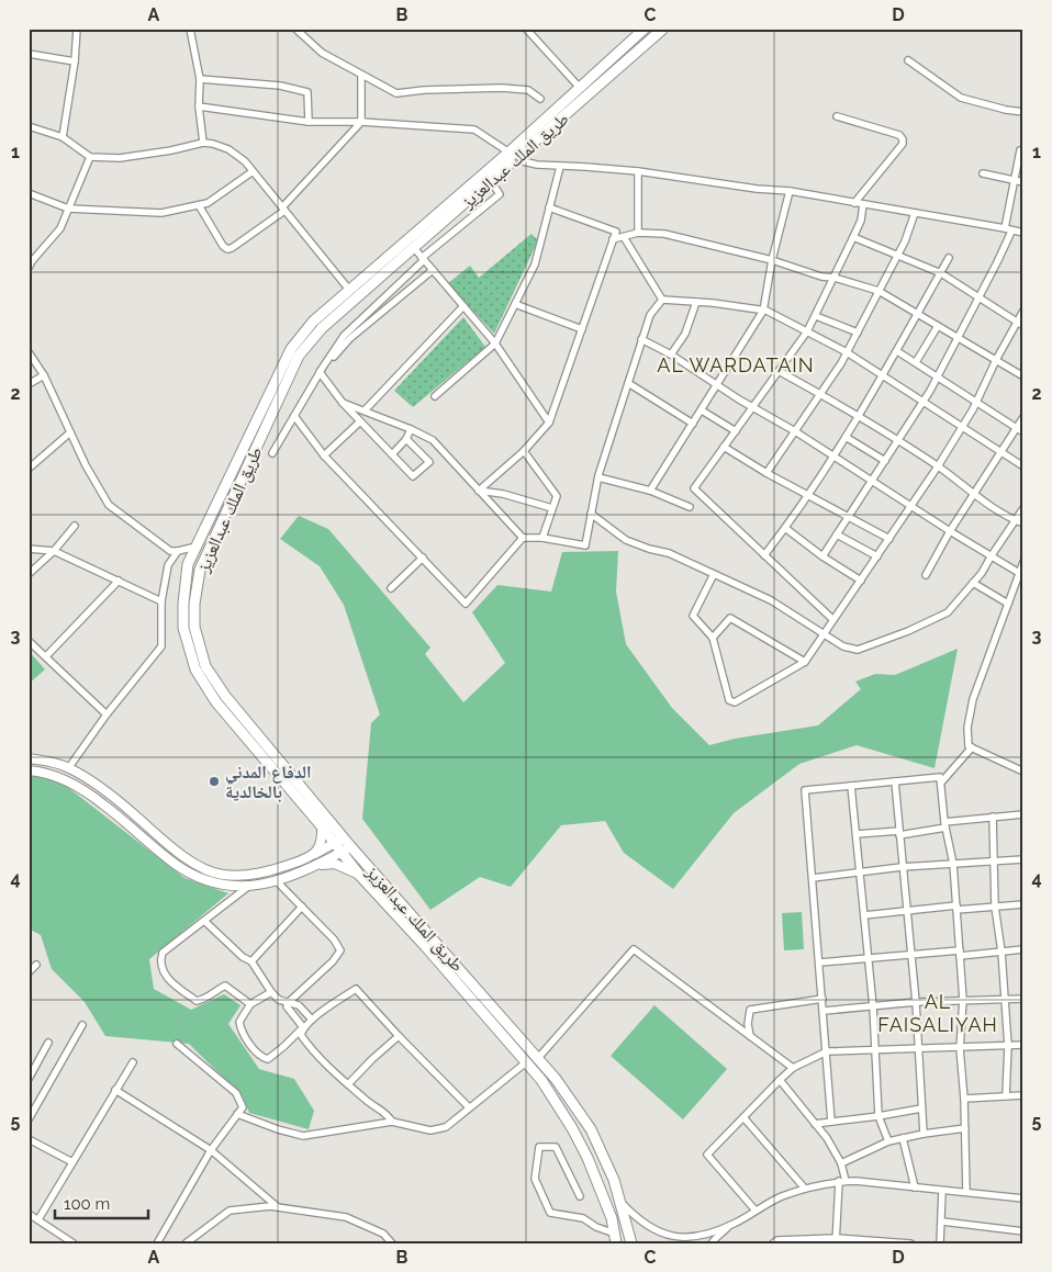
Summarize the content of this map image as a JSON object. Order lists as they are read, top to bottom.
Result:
{
  "streets": {
    "highway": ["طريق الملك عبدالعزيز"]
  },
  "districts": ["AL WARDATAIN", "AL FAISALIYAH"],
  "places": ["الدفاع المدني بالخالدية"],
  "scale_bar": "100 m",
  "grid": {
    "columns": [
      "A",
      "B",
      "C",
      "D"
    ],
    "rows": [
      "1",
      "2",
      "3",
      "4",
      "5"
    ]
  }
}
